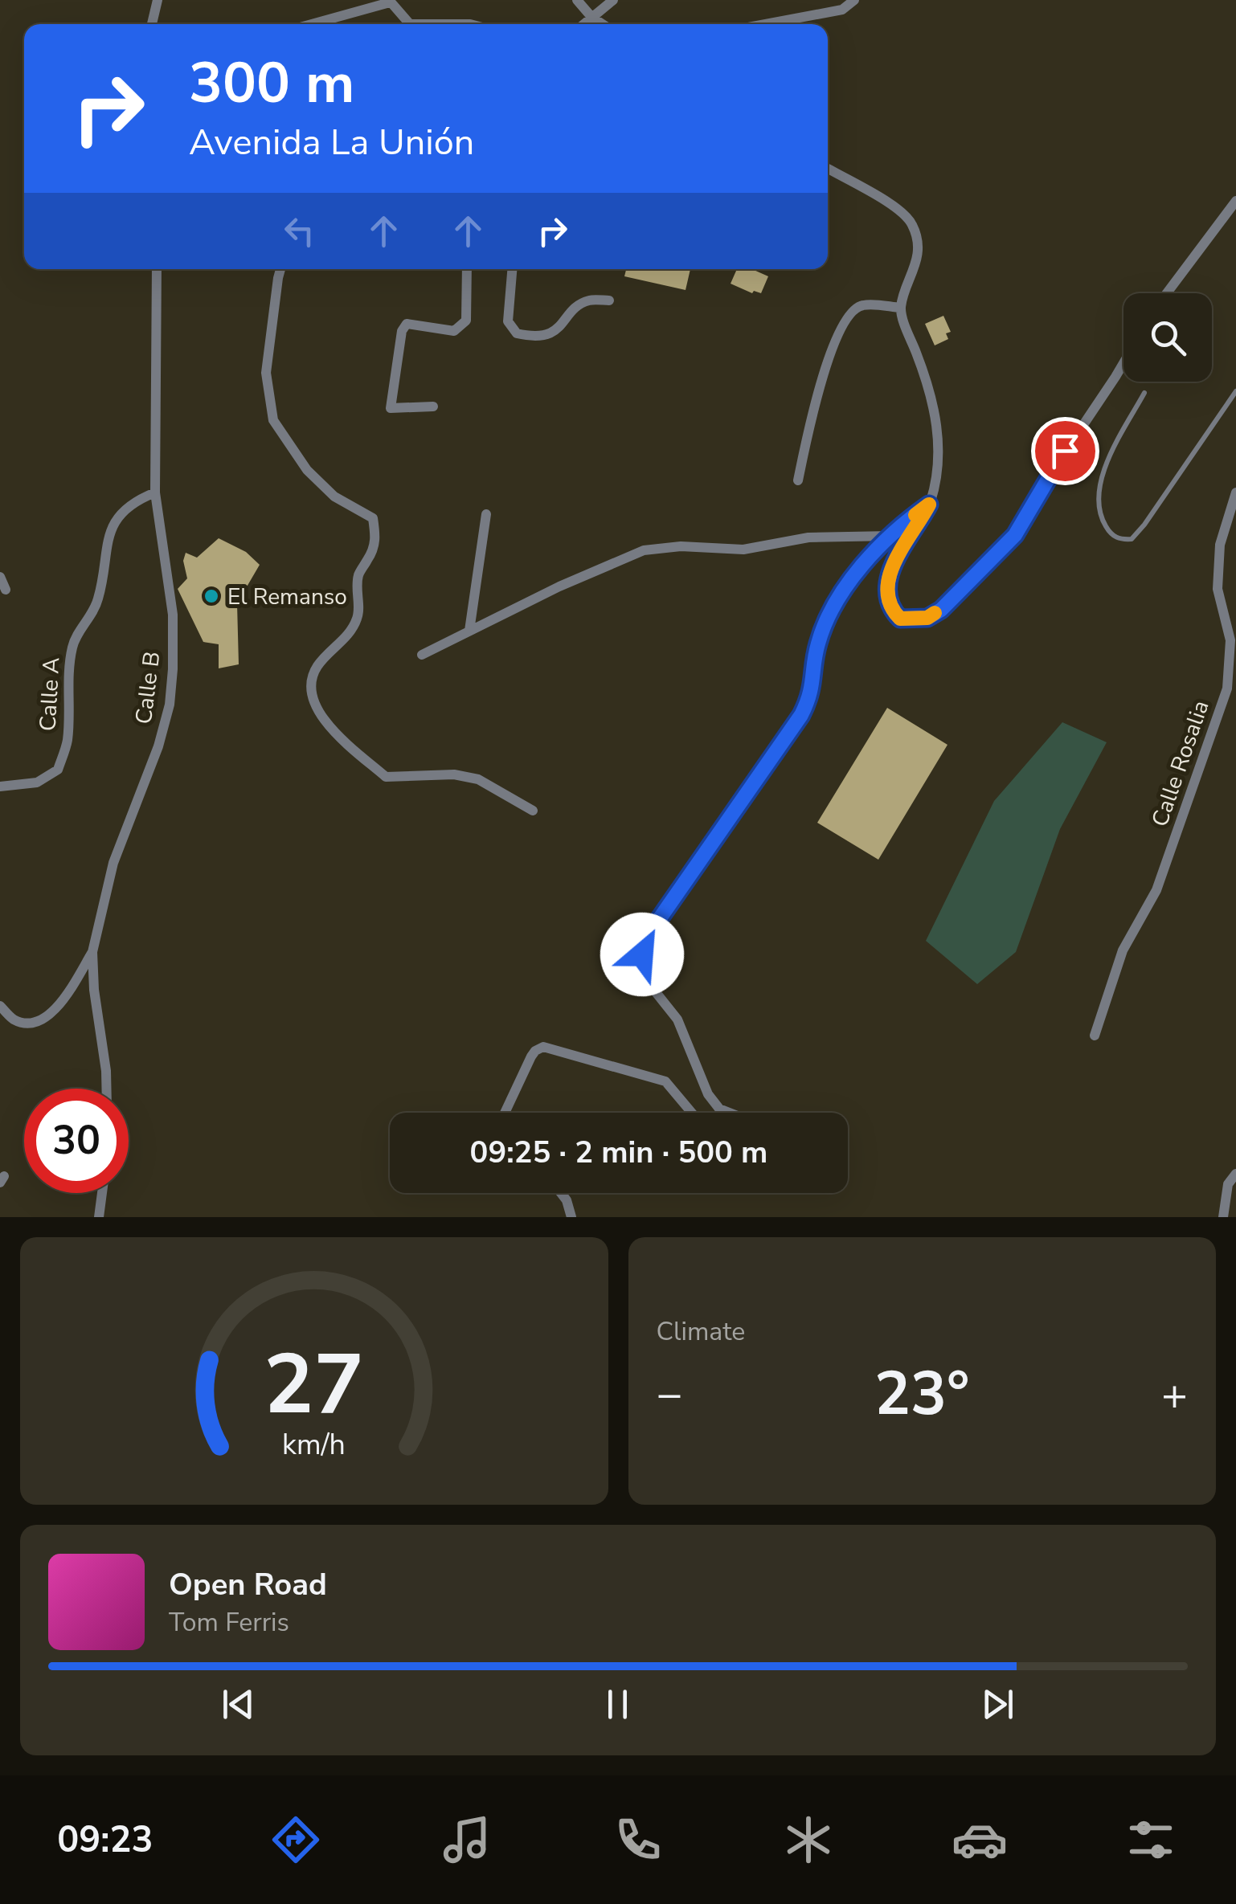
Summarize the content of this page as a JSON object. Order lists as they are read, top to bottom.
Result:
{
  "streets": {
    "street": ["Calle B", "Calle A", "Calle Rosalia"]
  },
  "crossings": [
    ["Calle B", "Calle A"]
  ],
  "places": ["El Remanso"],
  "page": {
    "turn": ["300 m", "Avenida La Unión"],
    "limit": "30",
    "trip": "09:25 · 2 min · 500 m",
    "tile": "Climate",
    "heat": ["−", "23°", "+"],
    "song": ["Open Road", "Tom Ferris"],
    "tabs": "09:23",
    "gauge": ["27", "km/h"]
  }
}
